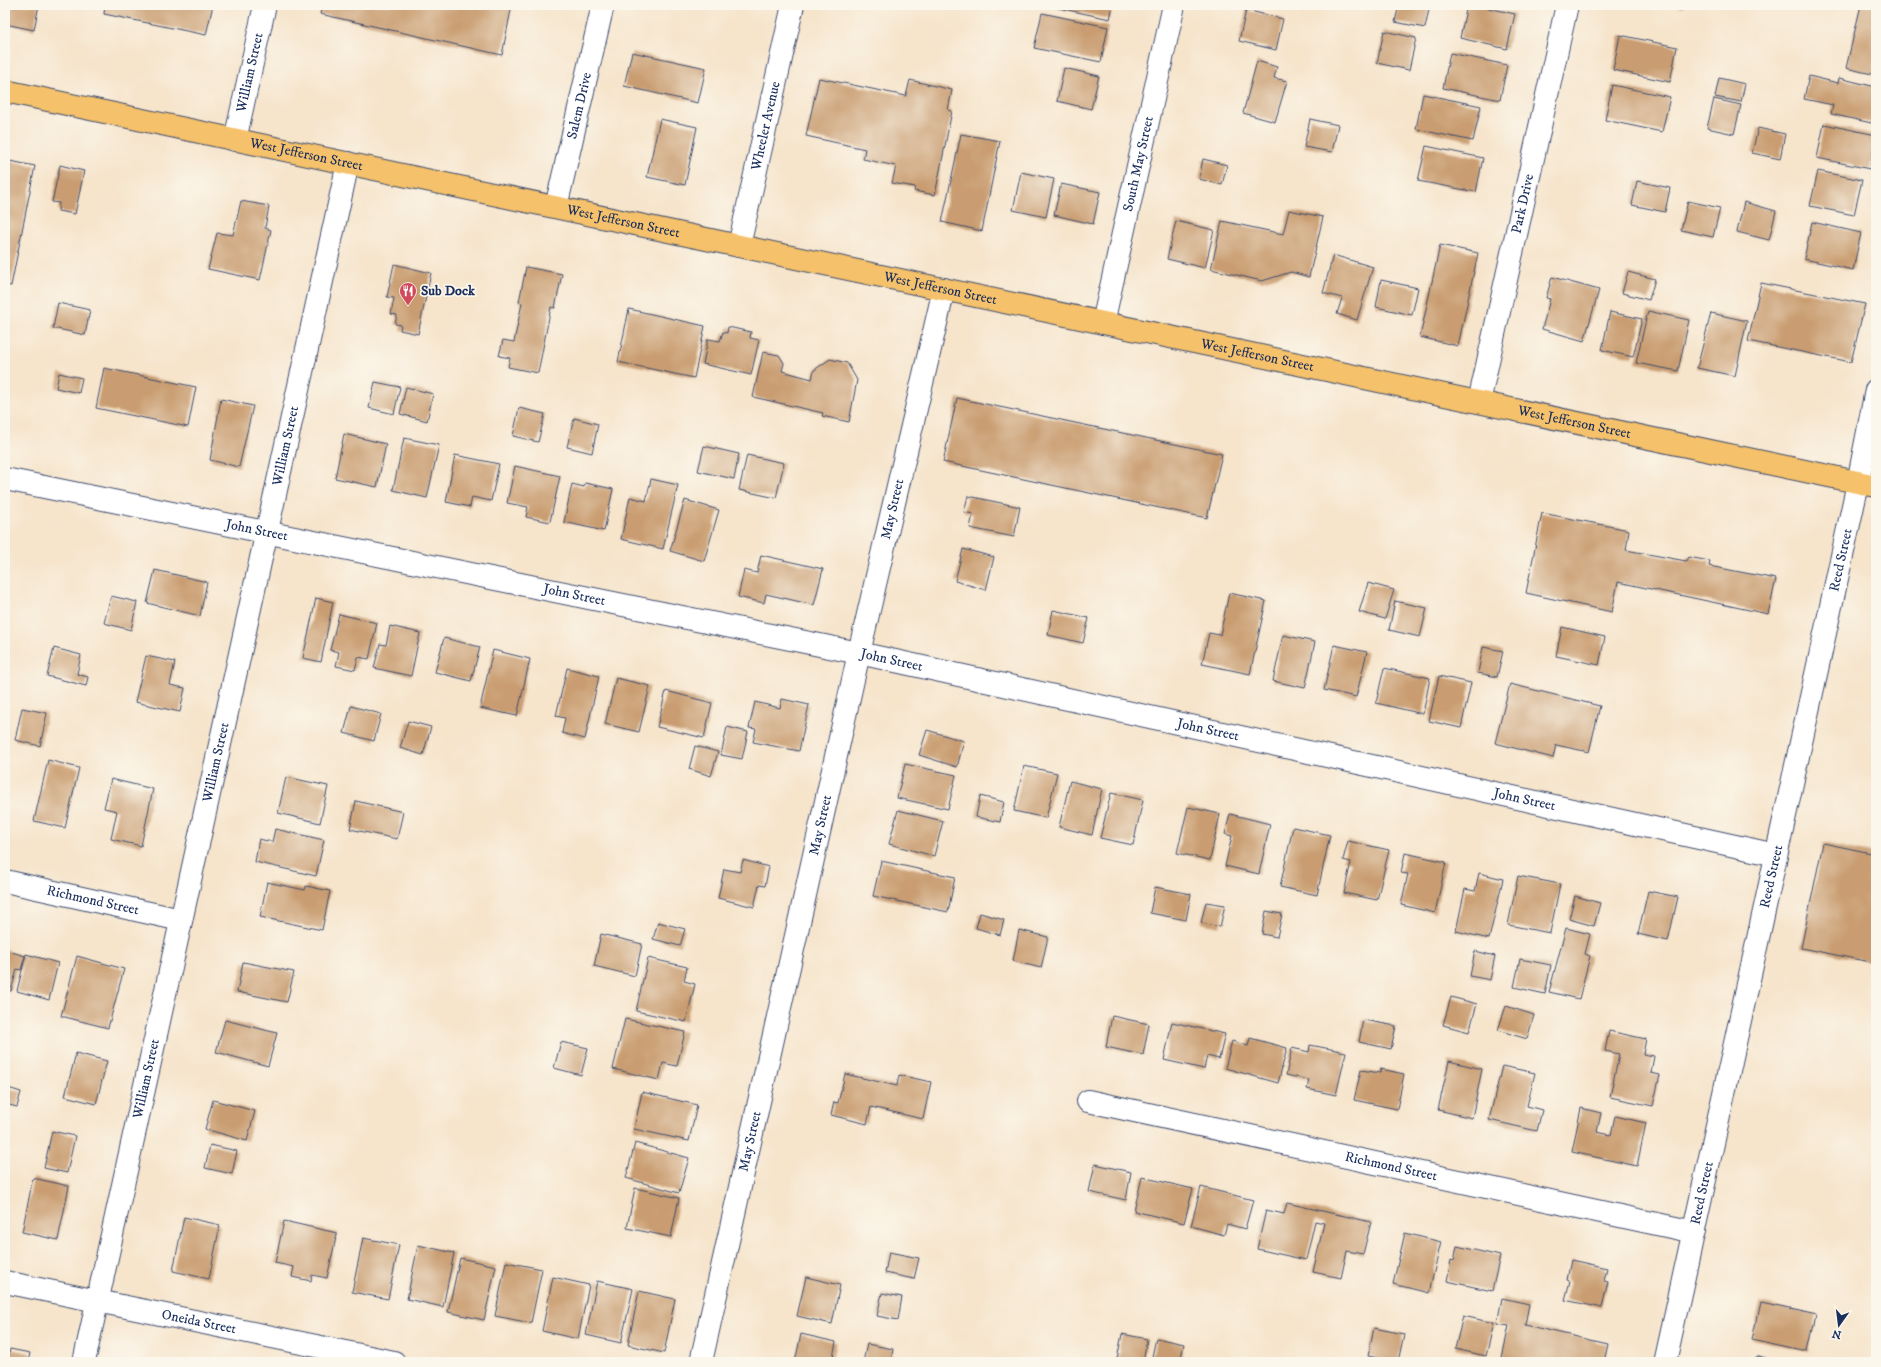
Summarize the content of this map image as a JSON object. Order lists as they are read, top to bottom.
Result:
{
  "streets": {
    "main road": ["West Jefferson Street"],
    "street": [
      "William Street",
      "Salem Drive",
      "Wheeler Avenue",
      "South May Street",
      "Park Drive",
      "May Street",
      "John Street",
      "Reed Street",
      "Richmond Street",
      "Oneida Street"
    ]
  },
  "crossings": [
    ["William Street", "West Jefferson Street"],
    ["William Street", "John Street"],
    ["William Street", "Richmond Street"],
    ["William Street", "Oneida Street"],
    ["Salem Drive", "West Jefferson Street"],
    ["Wheeler Avenue", "West Jefferson Street"],
    ["West Jefferson Street", "South May Street"],
    ["West Jefferson Street", "Park Drive"],
    ["West Jefferson Street", "May Street"],
    ["West Jefferson Street", "Reed Street"],
    ["May Street", "John Street"],
    ["John Street", "Reed Street"],
    ["Reed Street", "Richmond Street"]
  ],
  "places": {
    "restaurant": ["Sub Dock"]
  },
  "north": "bottom"
}
